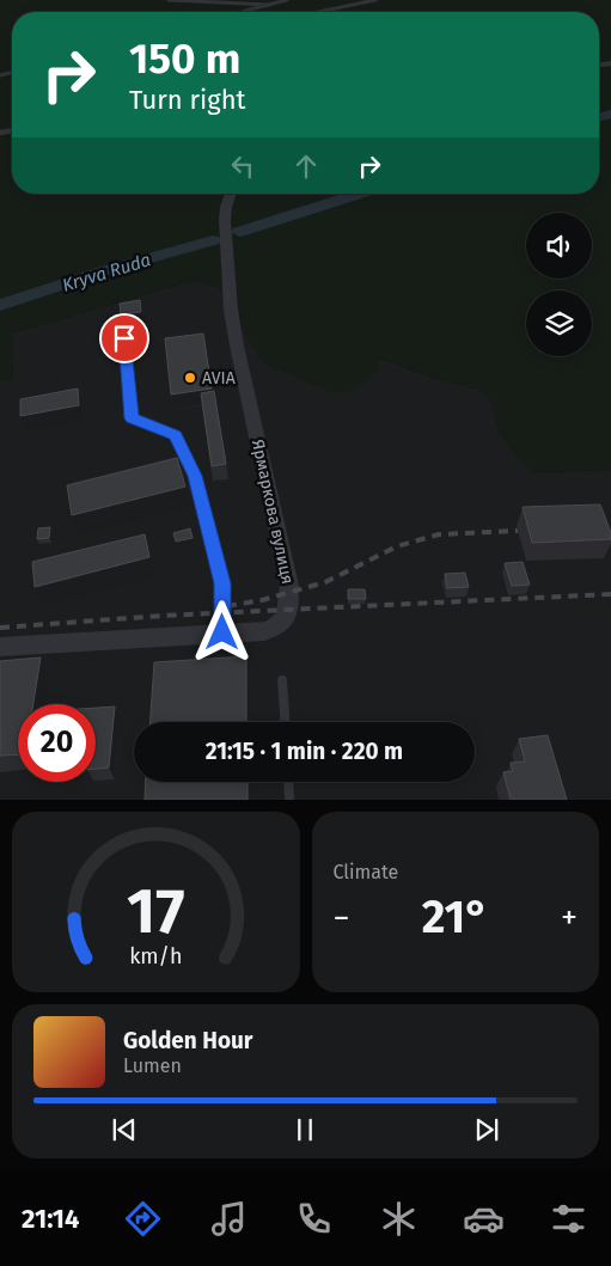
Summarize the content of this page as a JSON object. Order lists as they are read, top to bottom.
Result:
{
  "streets": {
    "street": ["Ярмаркова вулиця"]
  },
  "water": ["Kryva Ruda"],
  "places": ["AVIA"],
  "page": {
    "turn": ["150 m", "Turn right"],
    "limit": "20",
    "trip": "21:15 · 1 min · 220 m",
    "tile": "Climate",
    "heat": ["−", "21°", "+"],
    "song": ["Golden Hour", "Lumen"],
    "tabs": "21:14",
    "gauge": ["17", "km/h"]
  }
}
